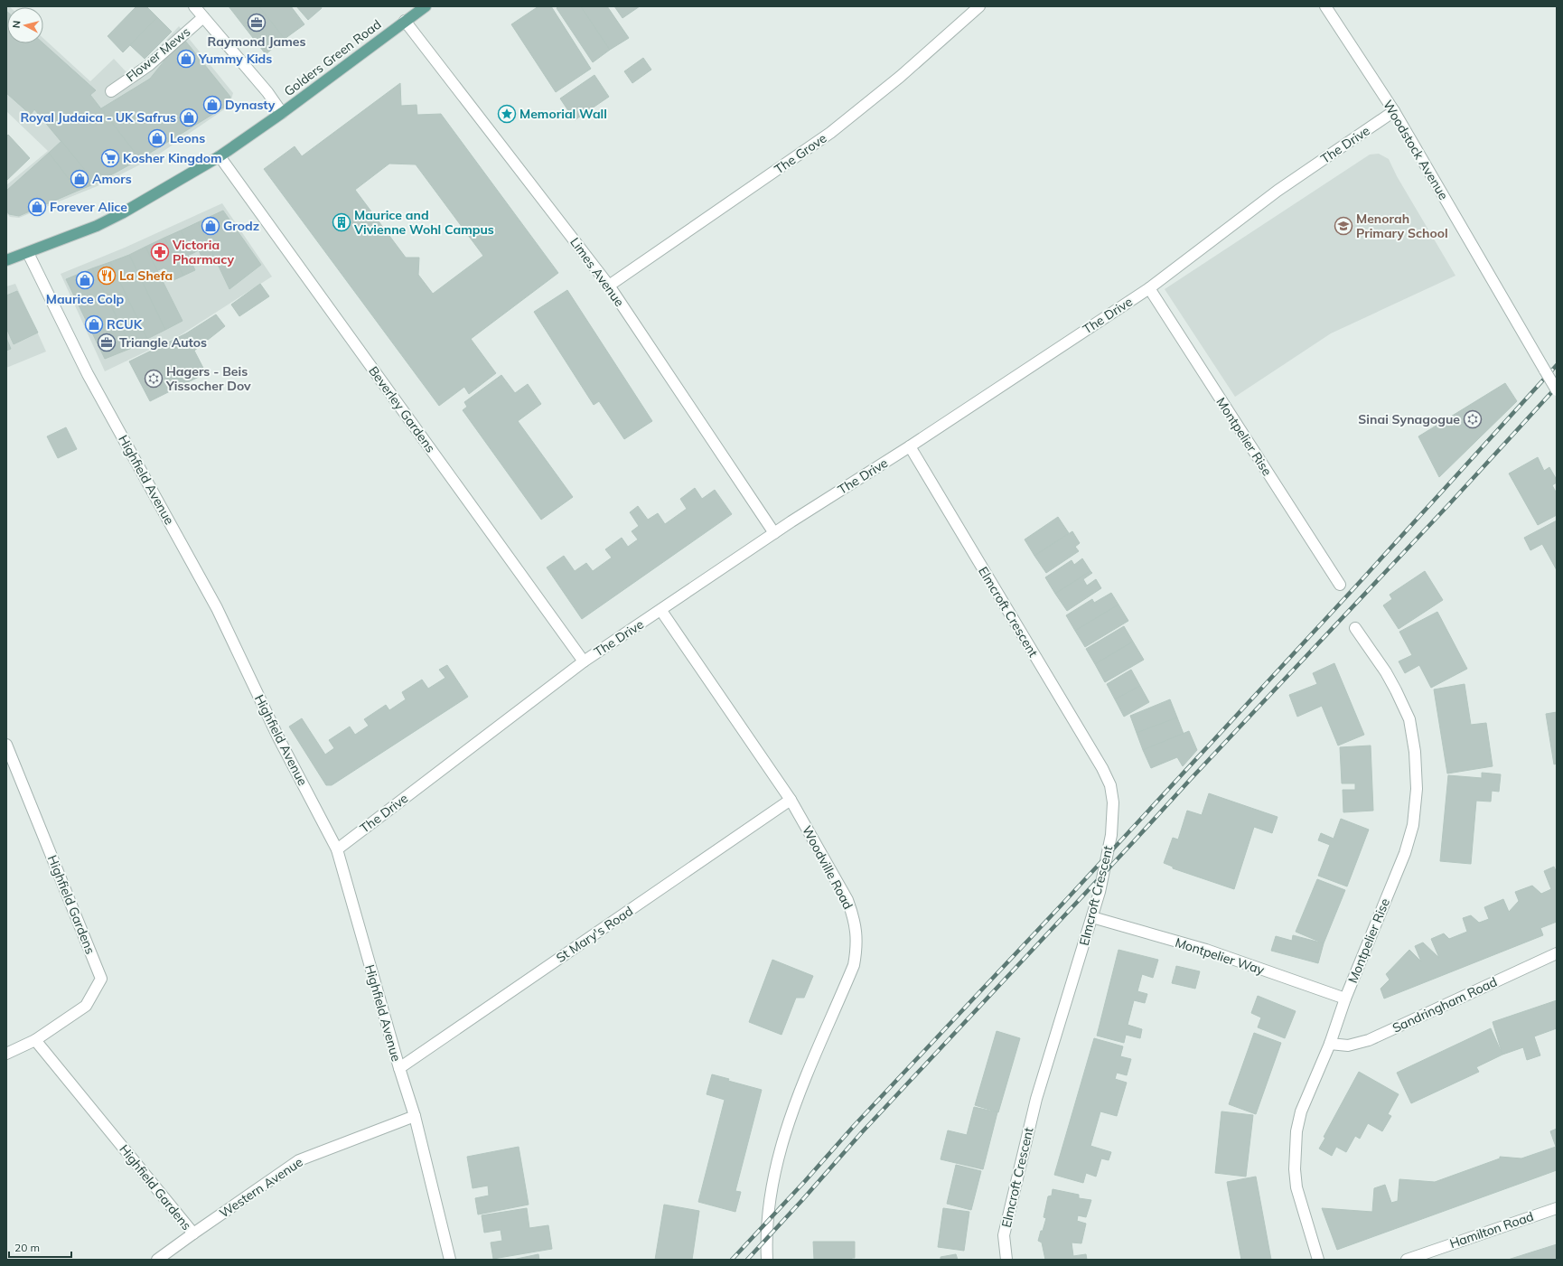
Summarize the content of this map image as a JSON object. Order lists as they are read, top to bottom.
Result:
{
  "streets": {
    "main road": ["Golders Green Road"],
    "street": [
      "Flower Mews",
      "The Drive",
      "Woodstock Avenue",
      "The Grove",
      "Limes Avenue",
      "Beverley Gardens",
      "Montpelier Rise",
      "Highfield Avenue",
      "Elmcroft Crescent",
      "Woodville Road",
      "Highfield Gardens",
      "St Mary's Road",
      "Montpelier Way",
      "Sandringham Road",
      "Western Avenue",
      "Hamilton Road"
    ]
  },
  "crossings": [
    ["Golders Green Road", "Limes Avenue"],
    ["Golders Green Road", "Beverley Gardens"],
    ["Golders Green Road", "Highfield Avenue"],
    ["The Drive", "Woodstock Avenue"],
    ["The Drive", "Limes Avenue"],
    ["The Drive", "Beverley Gardens"],
    ["The Drive", "Montpelier Rise"],
    ["The Drive", "Highfield Avenue"],
    ["The Drive", "Elmcroft Crescent"],
    ["The Drive", "Woodville Road"],
    ["The Grove", "Limes Avenue"],
    ["Montpelier Rise", "Montpelier Way"],
    ["Montpelier Rise", "Sandringham Road"],
    ["Highfield Avenue", "St Mary's Road"],
    ["Highfield Avenue", "Western Avenue"],
    ["Elmcroft Crescent", "Montpelier Way"],
    ["Woodville Road", "St Mary's Road"],
    ["Highfield Gardens", "Western Avenue"]
  ],
  "places": {
    "office": ["Raymond James", "Triangle Autos"],
    "shop": [
      "Yummy Kids",
      "Dynasty",
      "Royal Judaica - UK Safrus",
      "Leons",
      "Amors",
      "Forever Alice",
      "Grodz",
      "Maurice Colp",
      "RCUK"
    ],
    "place": ["Memorial Wall"],
    "supermarket": ["Kosher Kingdom"],
    "building": ["Maurice and Vivienne Wohl Campus"],
    "school or university": ["Menorah Primary School"],
    "pharmacy": ["Victoria Pharmacy"],
    "restaurant": ["La Shefa"],
    "synagogue": ["Hagers - Beis Yissocher Dov", "Sinai Synagogue"]
  },
  "scale_bar": "20 m",
  "north": "left"
}
